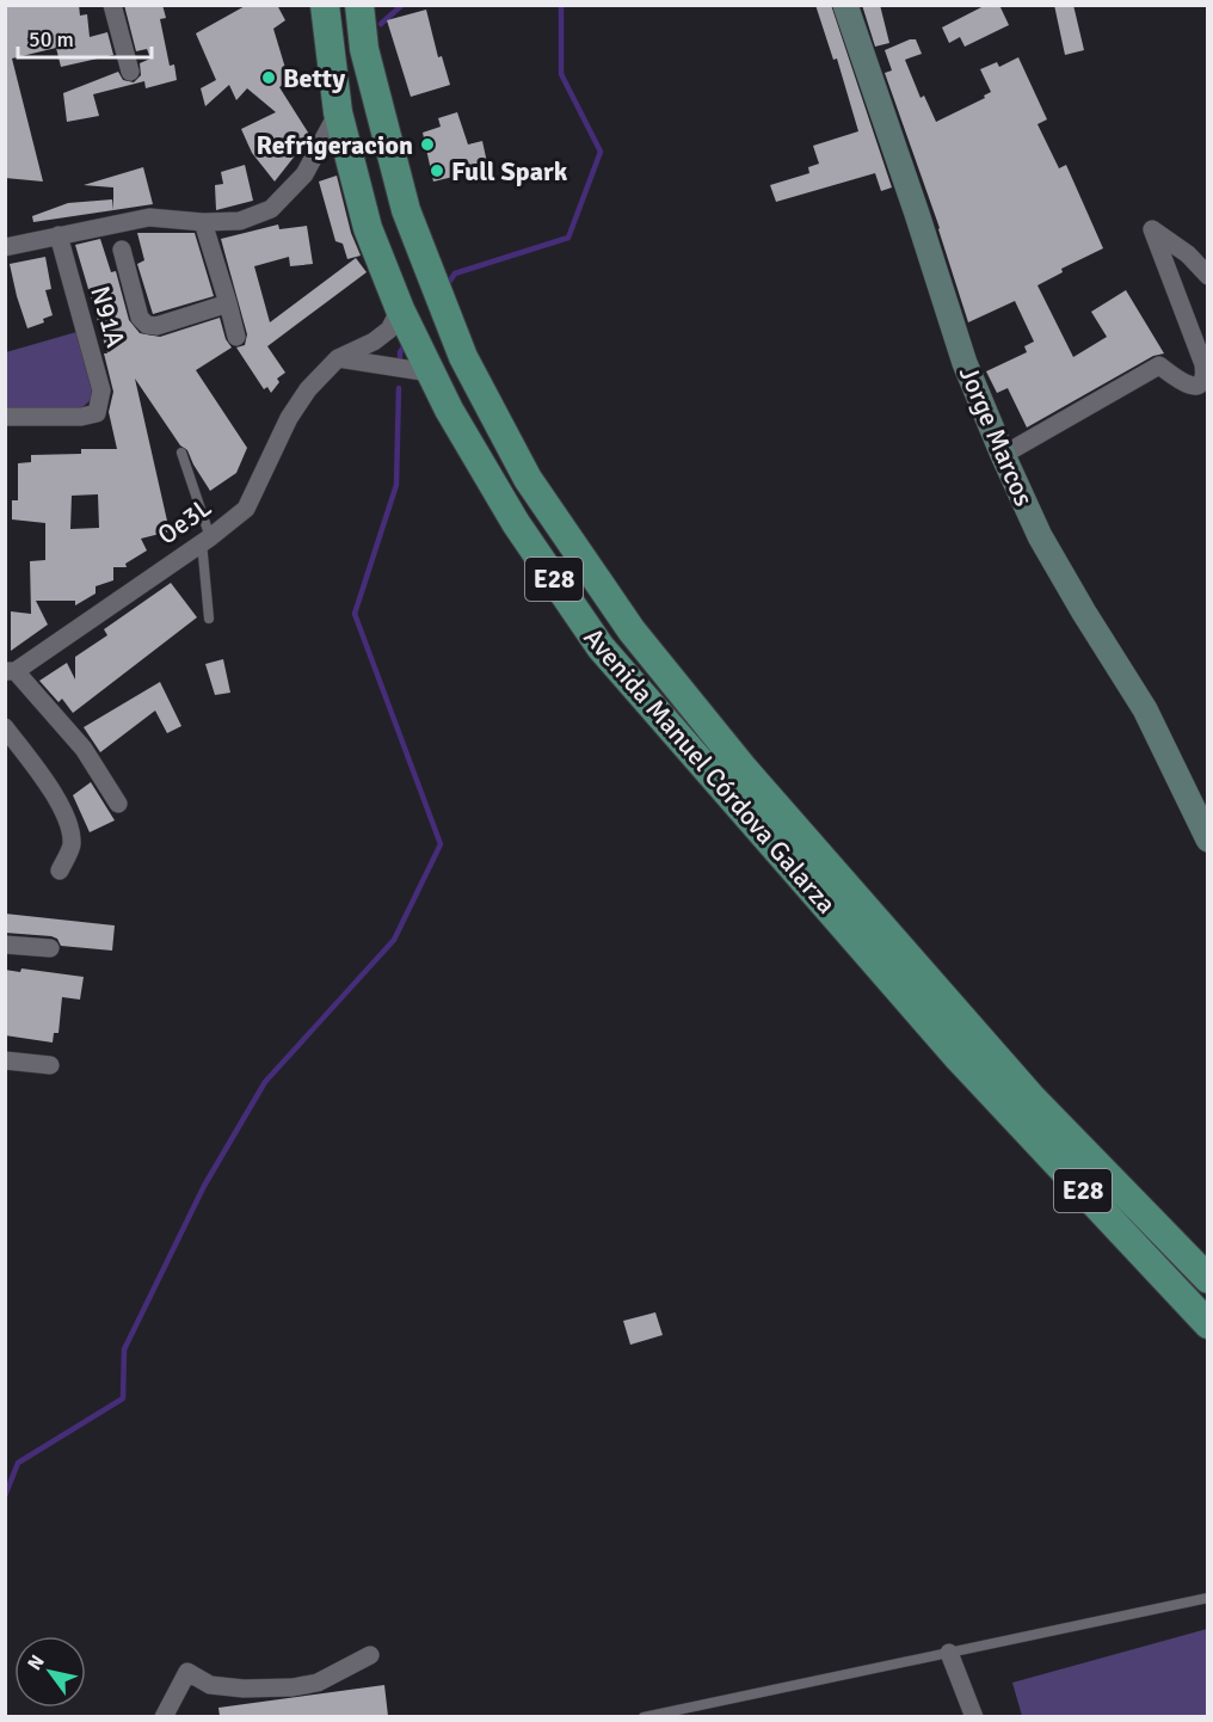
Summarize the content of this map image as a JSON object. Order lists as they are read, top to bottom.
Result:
{
  "streets": {
    "main road": ["Jorge Marcos", "E28", "Avenida Manuel Córdova Galarza"],
    "street": ["N91A", "Oe3L"]
  },
  "crossings": [
    ["Oe3L", "Avenida Manuel Córdova Galarza"]
  ],
  "places": ["Betty", "Refrigeracion", "Full Spark"],
  "scale_bar": "50 m",
  "north": "top left"
}
